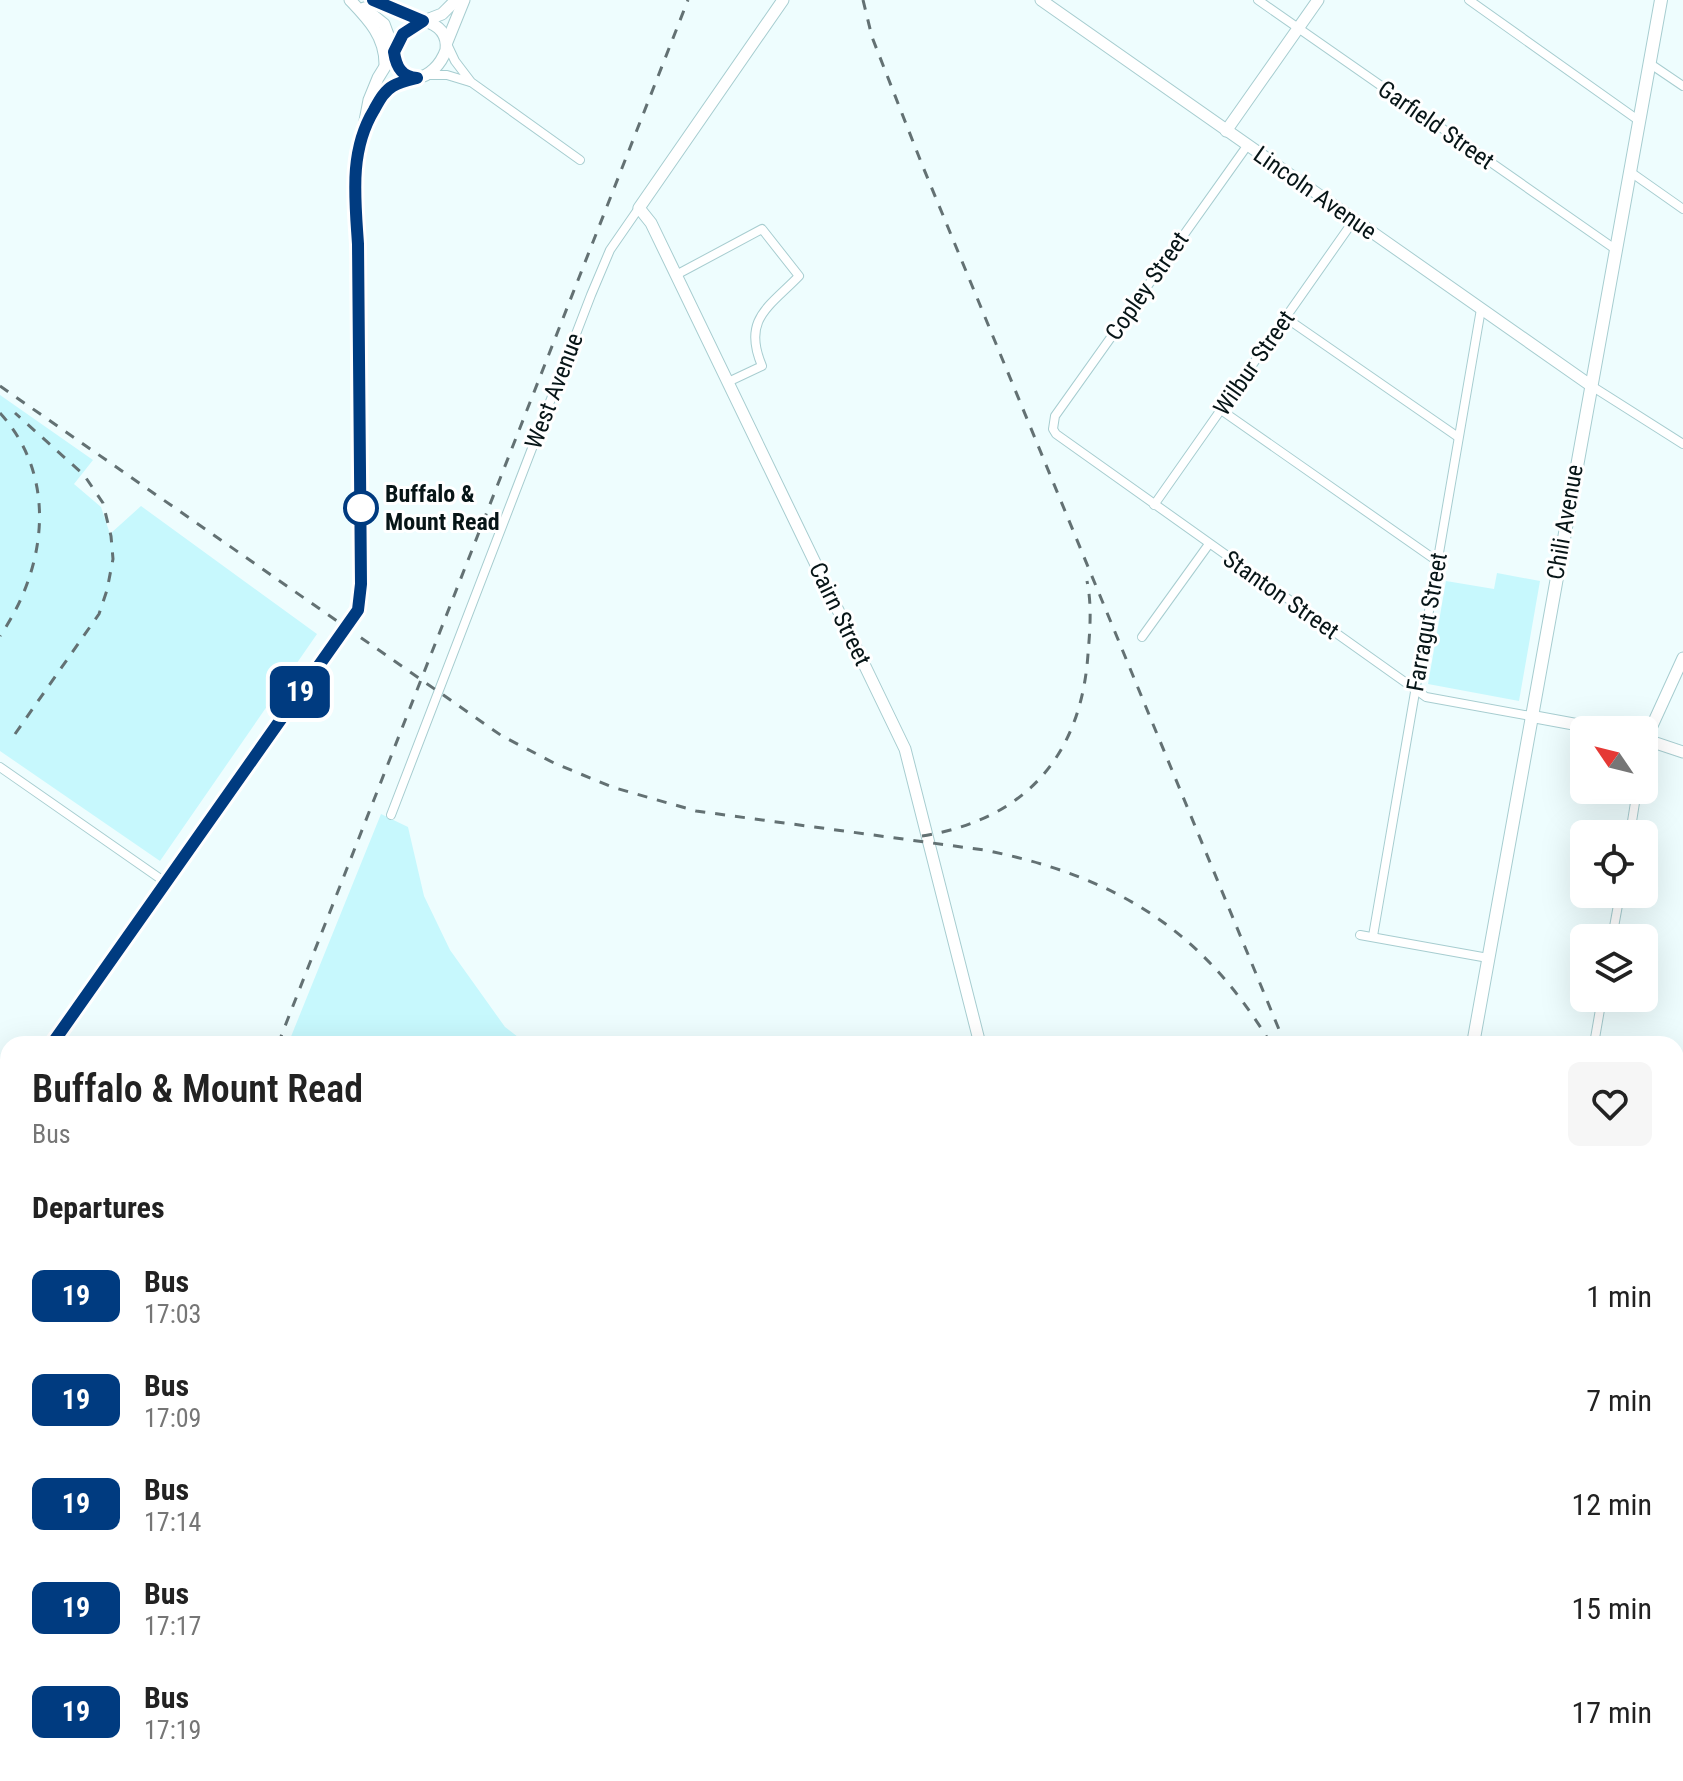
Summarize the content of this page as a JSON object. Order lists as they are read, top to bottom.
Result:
{
  "streets": {
    "main road": ["Chili Avenue"],
    "street": [
      "Garfield Street",
      "Lincoln Avenue",
      "Copley Street",
      "Wilbur Street",
      "West Avenue",
      "Stanton Street",
      "Cairn Street",
      "Farragut Street"
    ]
  },
  "crossings": [
    ["Garfield Street", "Chili Avenue"],
    ["Lincoln Avenue", "Copley Street"],
    ["Lincoln Avenue", "Wilbur Street"],
    ["Lincoln Avenue", "Chili Avenue"],
    ["Lincoln Avenue", "Farragut Street"],
    ["Copley Street", "Stanton Street"],
    ["Wilbur Street", "Stanton Street"],
    ["West Avenue", "Cairn Street"],
    ["Chili Avenue", "Stanton Street"],
    ["Stanton Street", "Farragut Street"]
  ],
  "places": ["Buffalo & Mount Read"],
  "lines": ["bus line 19"],
  "north": "top left",
  "page": {
    "on_map": "19",
    "heading": [
      ["Buffalo & Mount Read", "Bus"],
      "Departures"
    ],
    "list": [
      {
        "mark": "19",
        "name": "Bus",
        "note": "17:03",
        "value": "1 min"
      },
      {
        "mark": "19",
        "name": "Bus",
        "note": "17:09",
        "value": "7 min"
      },
      {
        "mark": "19",
        "name": "Bus",
        "note": "17:14",
        "value": "12 min"
      },
      {
        "mark": "19",
        "name": "Bus",
        "note": "17:17",
        "value": "15 min"
      },
      {
        "mark": "19",
        "name": "Bus",
        "note": "17:19",
        "value": "17 min"
      }
    ]
  }
}
